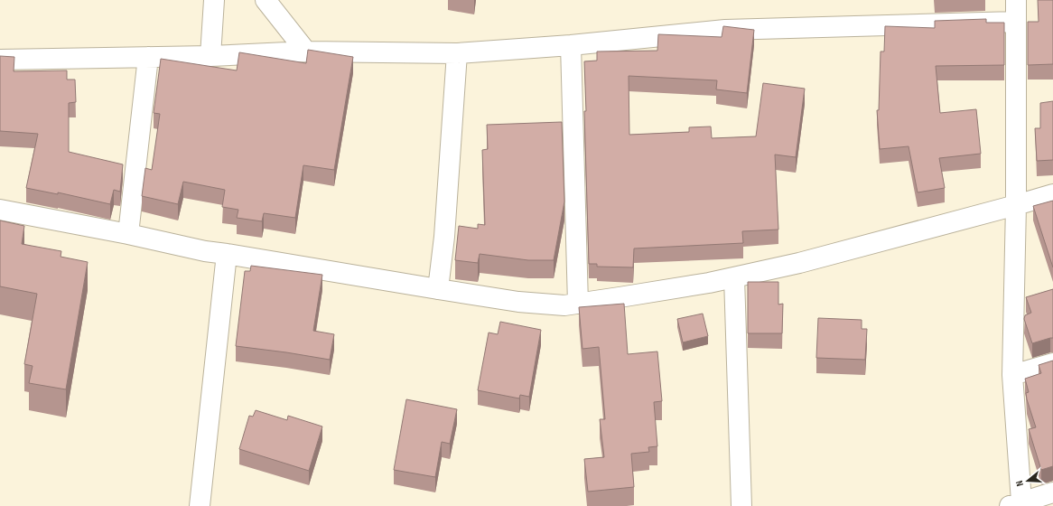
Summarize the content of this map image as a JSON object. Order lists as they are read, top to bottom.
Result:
{
  "north": "left"
}
